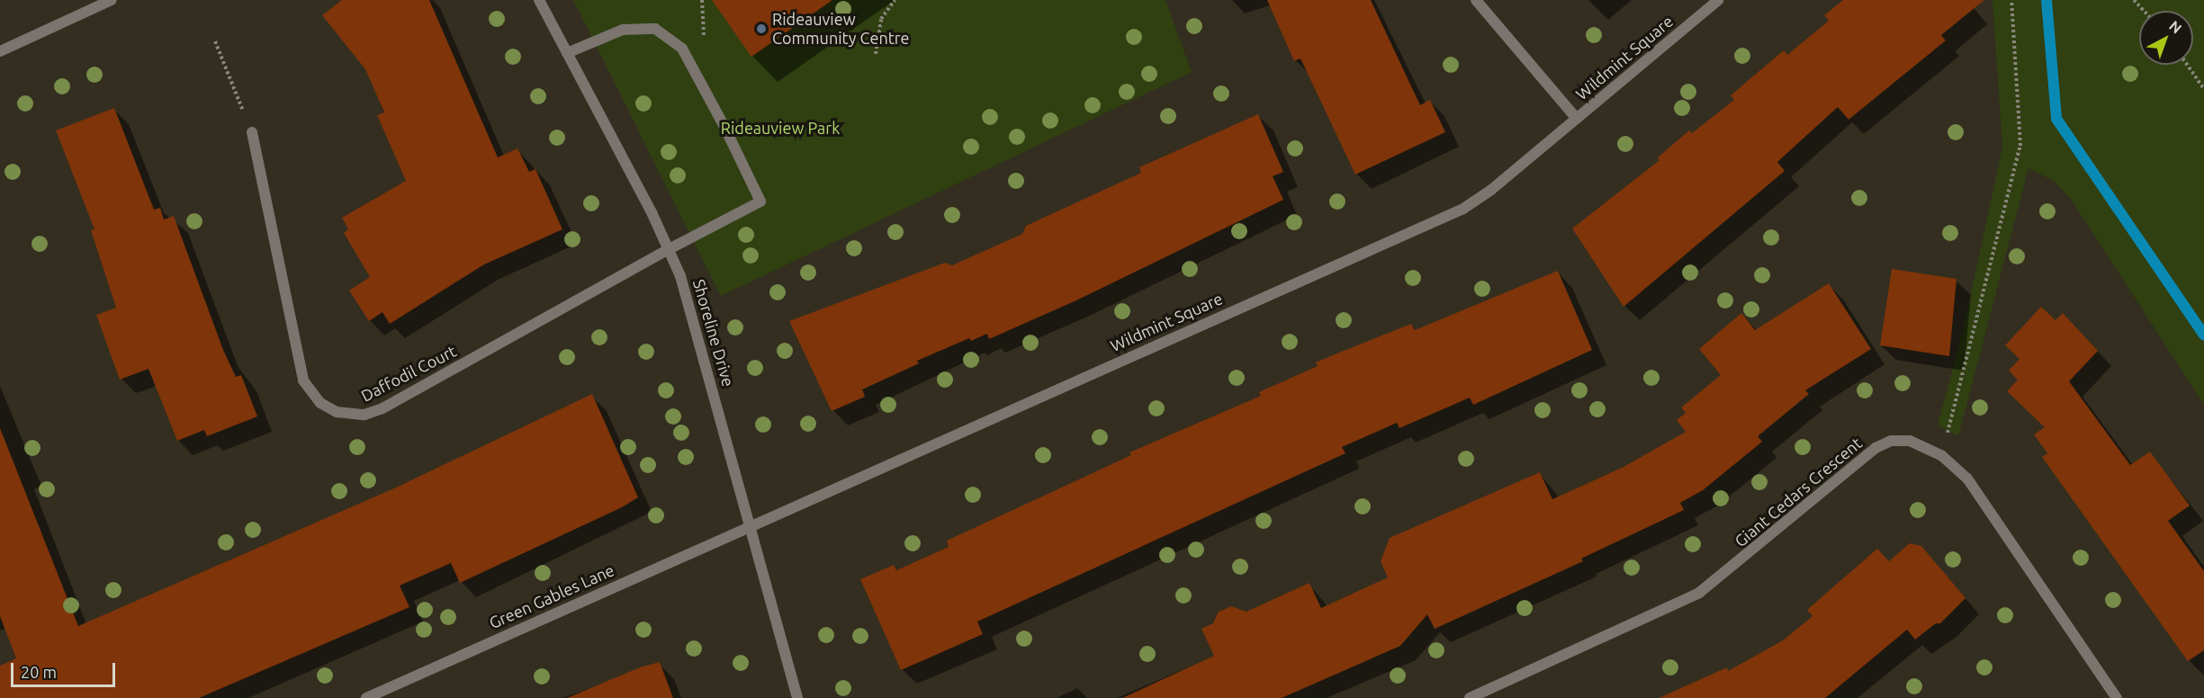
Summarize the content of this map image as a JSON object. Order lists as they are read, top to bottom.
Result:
{
  "streets": {
    "street": [
      "Wildmint Square",
      "Shoreline Drive",
      "Daffodil Court",
      "Giant Cedars Crescent",
      "Green Gables Lane"
    ]
  },
  "crossings": [
    ["Wildmint Square", "Shoreline Drive"],
    ["Wildmint Square", "Green Gables Lane"],
    ["Shoreline Drive", "Daffodil Court"],
    ["Shoreline Drive", "Green Gables Lane"]
  ],
  "parks": ["Rideauview Park"],
  "places": ["Rideauview Community Centre"],
  "scale_bar": "20 m",
  "north": "top right"
}
